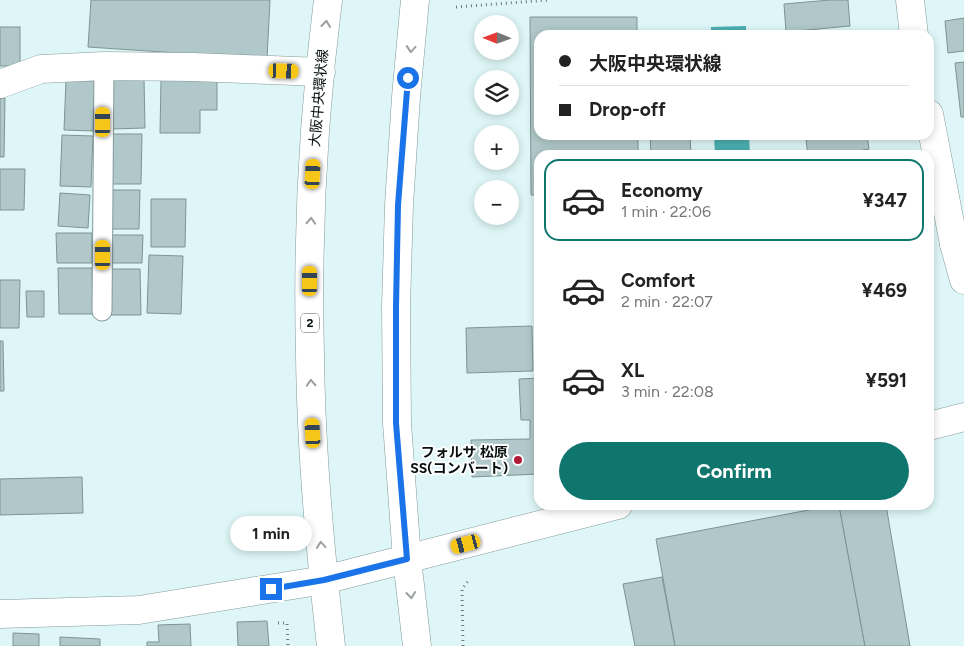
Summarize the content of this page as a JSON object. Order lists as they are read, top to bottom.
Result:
{
  "streets": {
    "main road": ["大阪中央環状線", "2"]
  },
  "places": ["フォルサ 松原 SS(コンバート)"],
  "north": "left",
  "page": {
    "map_buttons": ["+", "−"],
    "banner": ["大阪中央環状線", "Drop-off"],
    "list": [
      {
        "name": "Economy",
        "note": "1 min · 22:06",
        "value": "¥347"
      },
      {
        "name": "Comfort",
        "note": "2 min · 22:07",
        "value": "¥469"
      },
      {
        "name": "XL",
        "note": "3 min · 22:08",
        "value": "¥591"
      }
    ],
    "buttons": "Confirm",
    "bubble": "1 min"
  }
}
